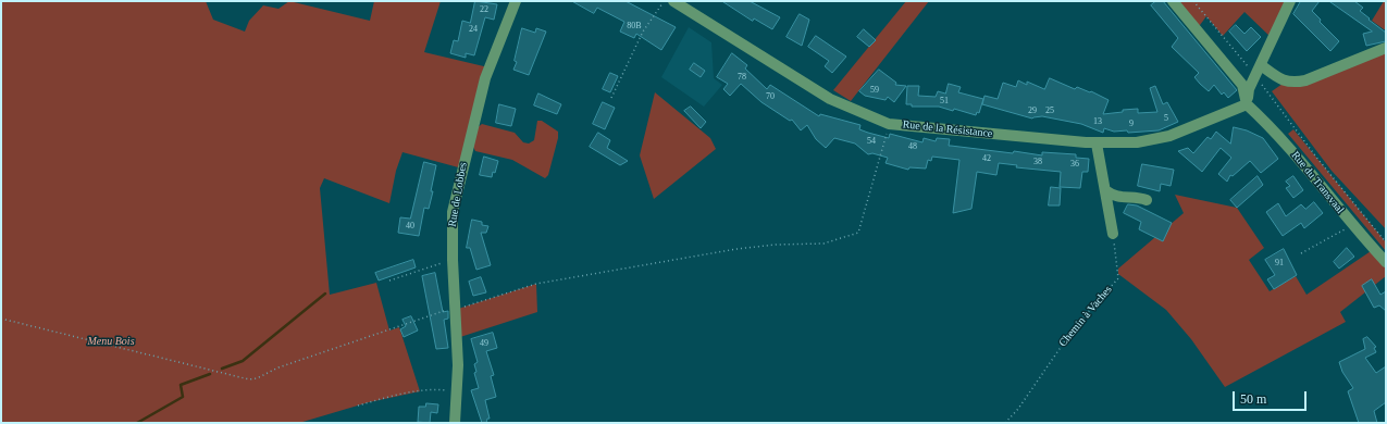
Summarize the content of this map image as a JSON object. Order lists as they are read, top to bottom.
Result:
{
  "streets": {
    "street": ["Rue de la Résistance", "Rue du Transvaal", "Rue de Lobbes"],
    "path": ["Chemin à Vaches"]
  },
  "crossings": [
    ["Rue de la Résistance", "Rue du Transvaal"]
  ],
  "parks": ["Menu Bois"],
  "house_numbers": [
    "22",
    "80B",
    "24",
    "78",
    "59",
    "70",
    "51",
    "29",
    "25",
    "5",
    "13",
    "9",
    "54",
    "48",
    "42",
    "38",
    "36",
    "40",
    "91",
    "49"
  ],
  "scale_bar": "50 m"
}
